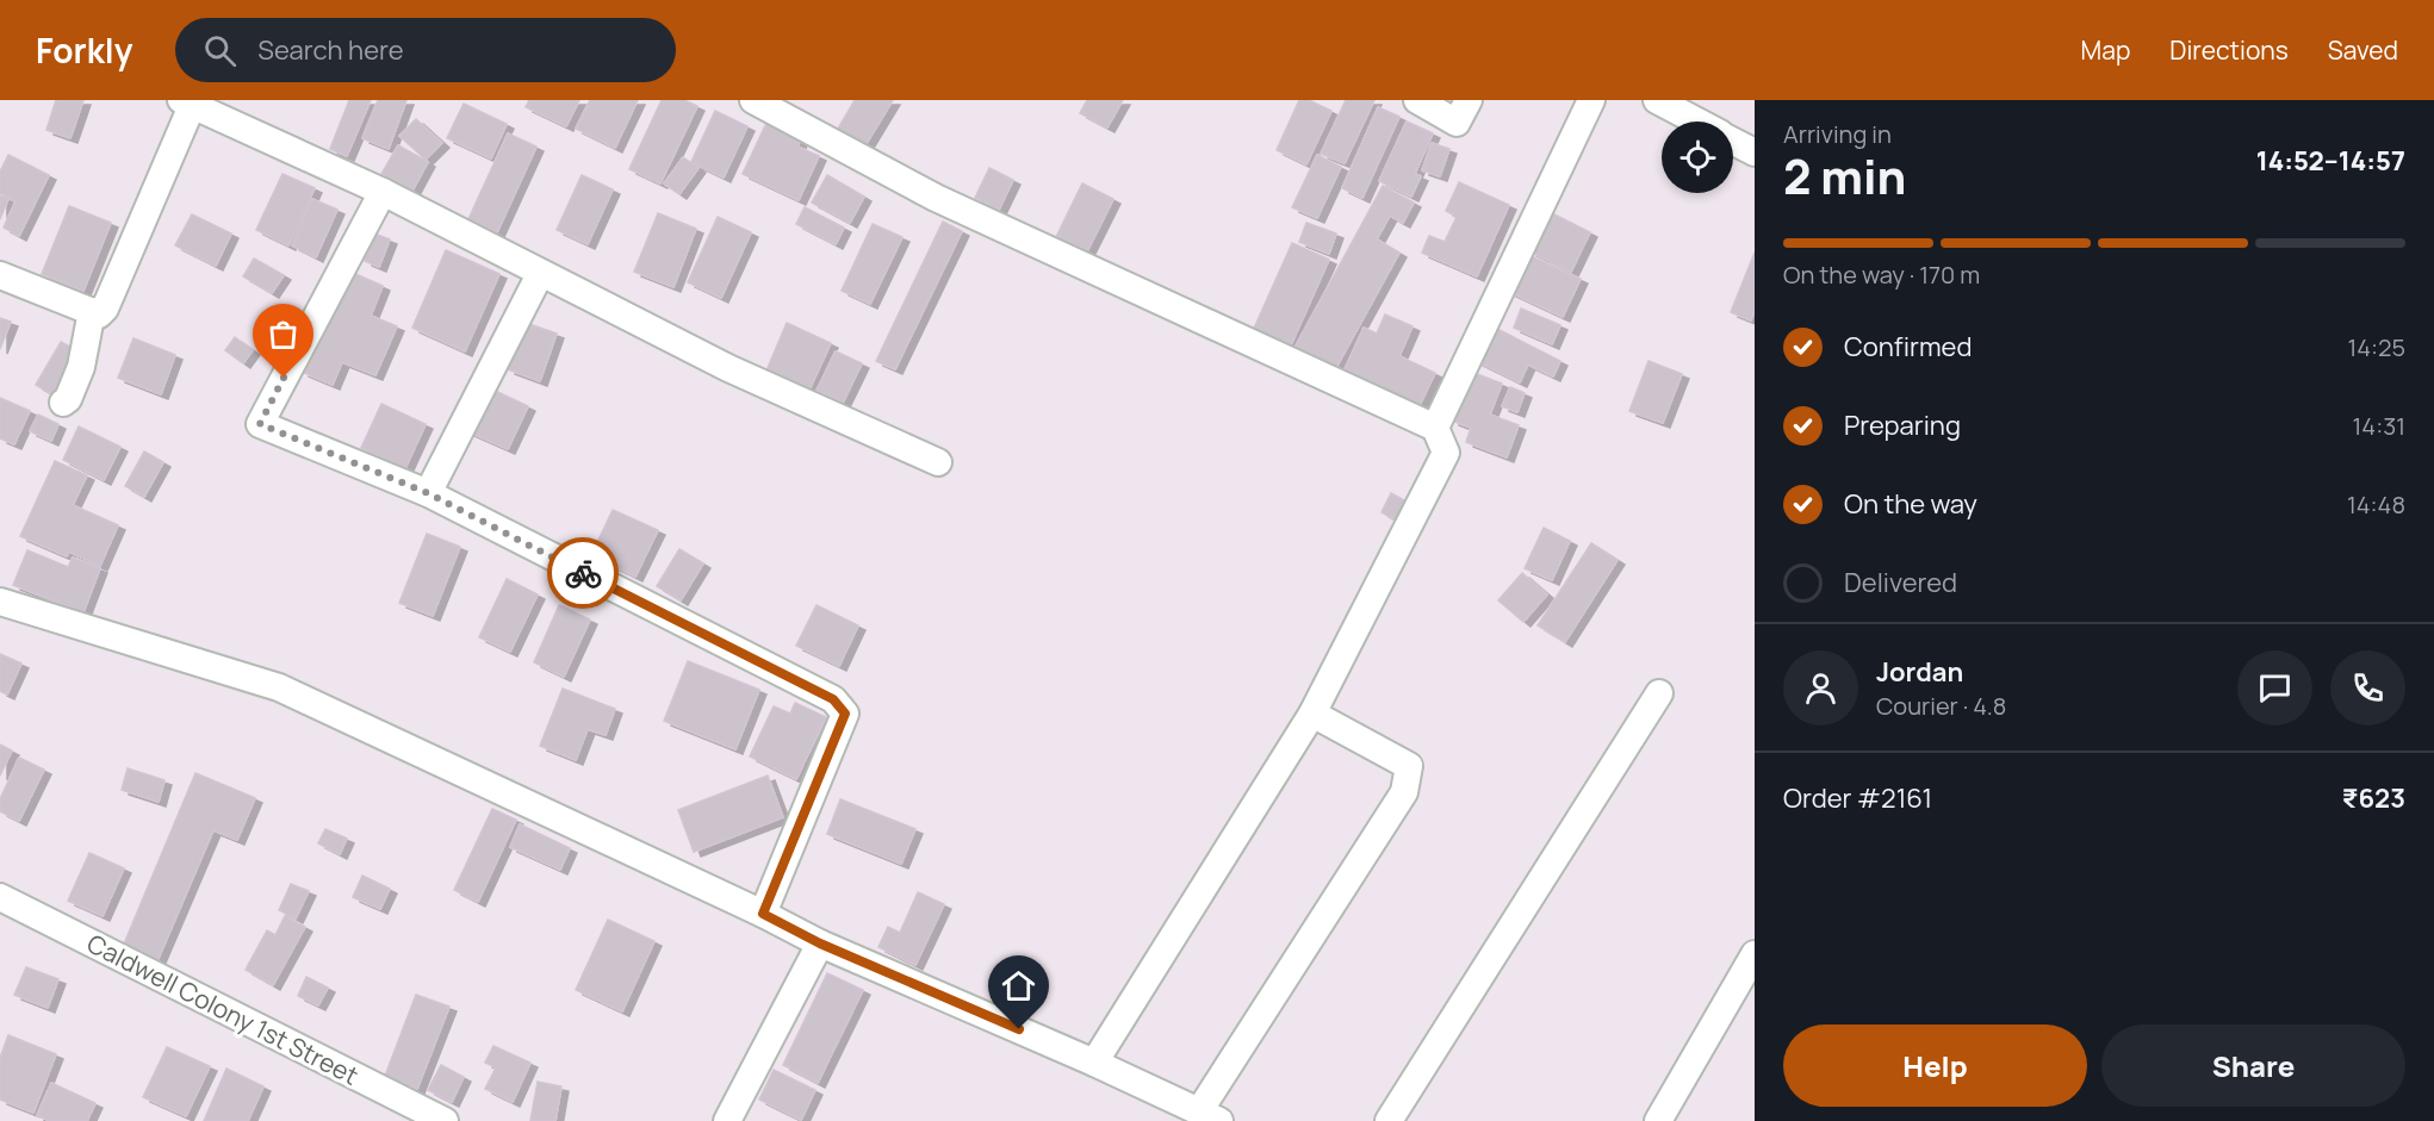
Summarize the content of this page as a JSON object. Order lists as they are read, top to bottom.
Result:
{
  "streets": {
    "street": ["Caldwell Colony 1st Street"]
  },
  "page": {
    "header": "Forkly",
    "search": "Search here",
    "nav": ["Map", "Directions", "Saved"],
    "heading": ["2 min", "Arriving in", "14:52–14:57"],
    "panel": [
      "Jordan",
      "Courier · 4.8",
      "Order #2161",
      "₹623"
    ],
    "bar": "On the way · 170 m",
    "list": [
      ["Confirmed", "14:25"],
      ["Preparing", "14:31"],
      ["On the way", "14:48"],
      "Delivered"
    ],
    "buttons": ["Help", "Share"]
  }
}
